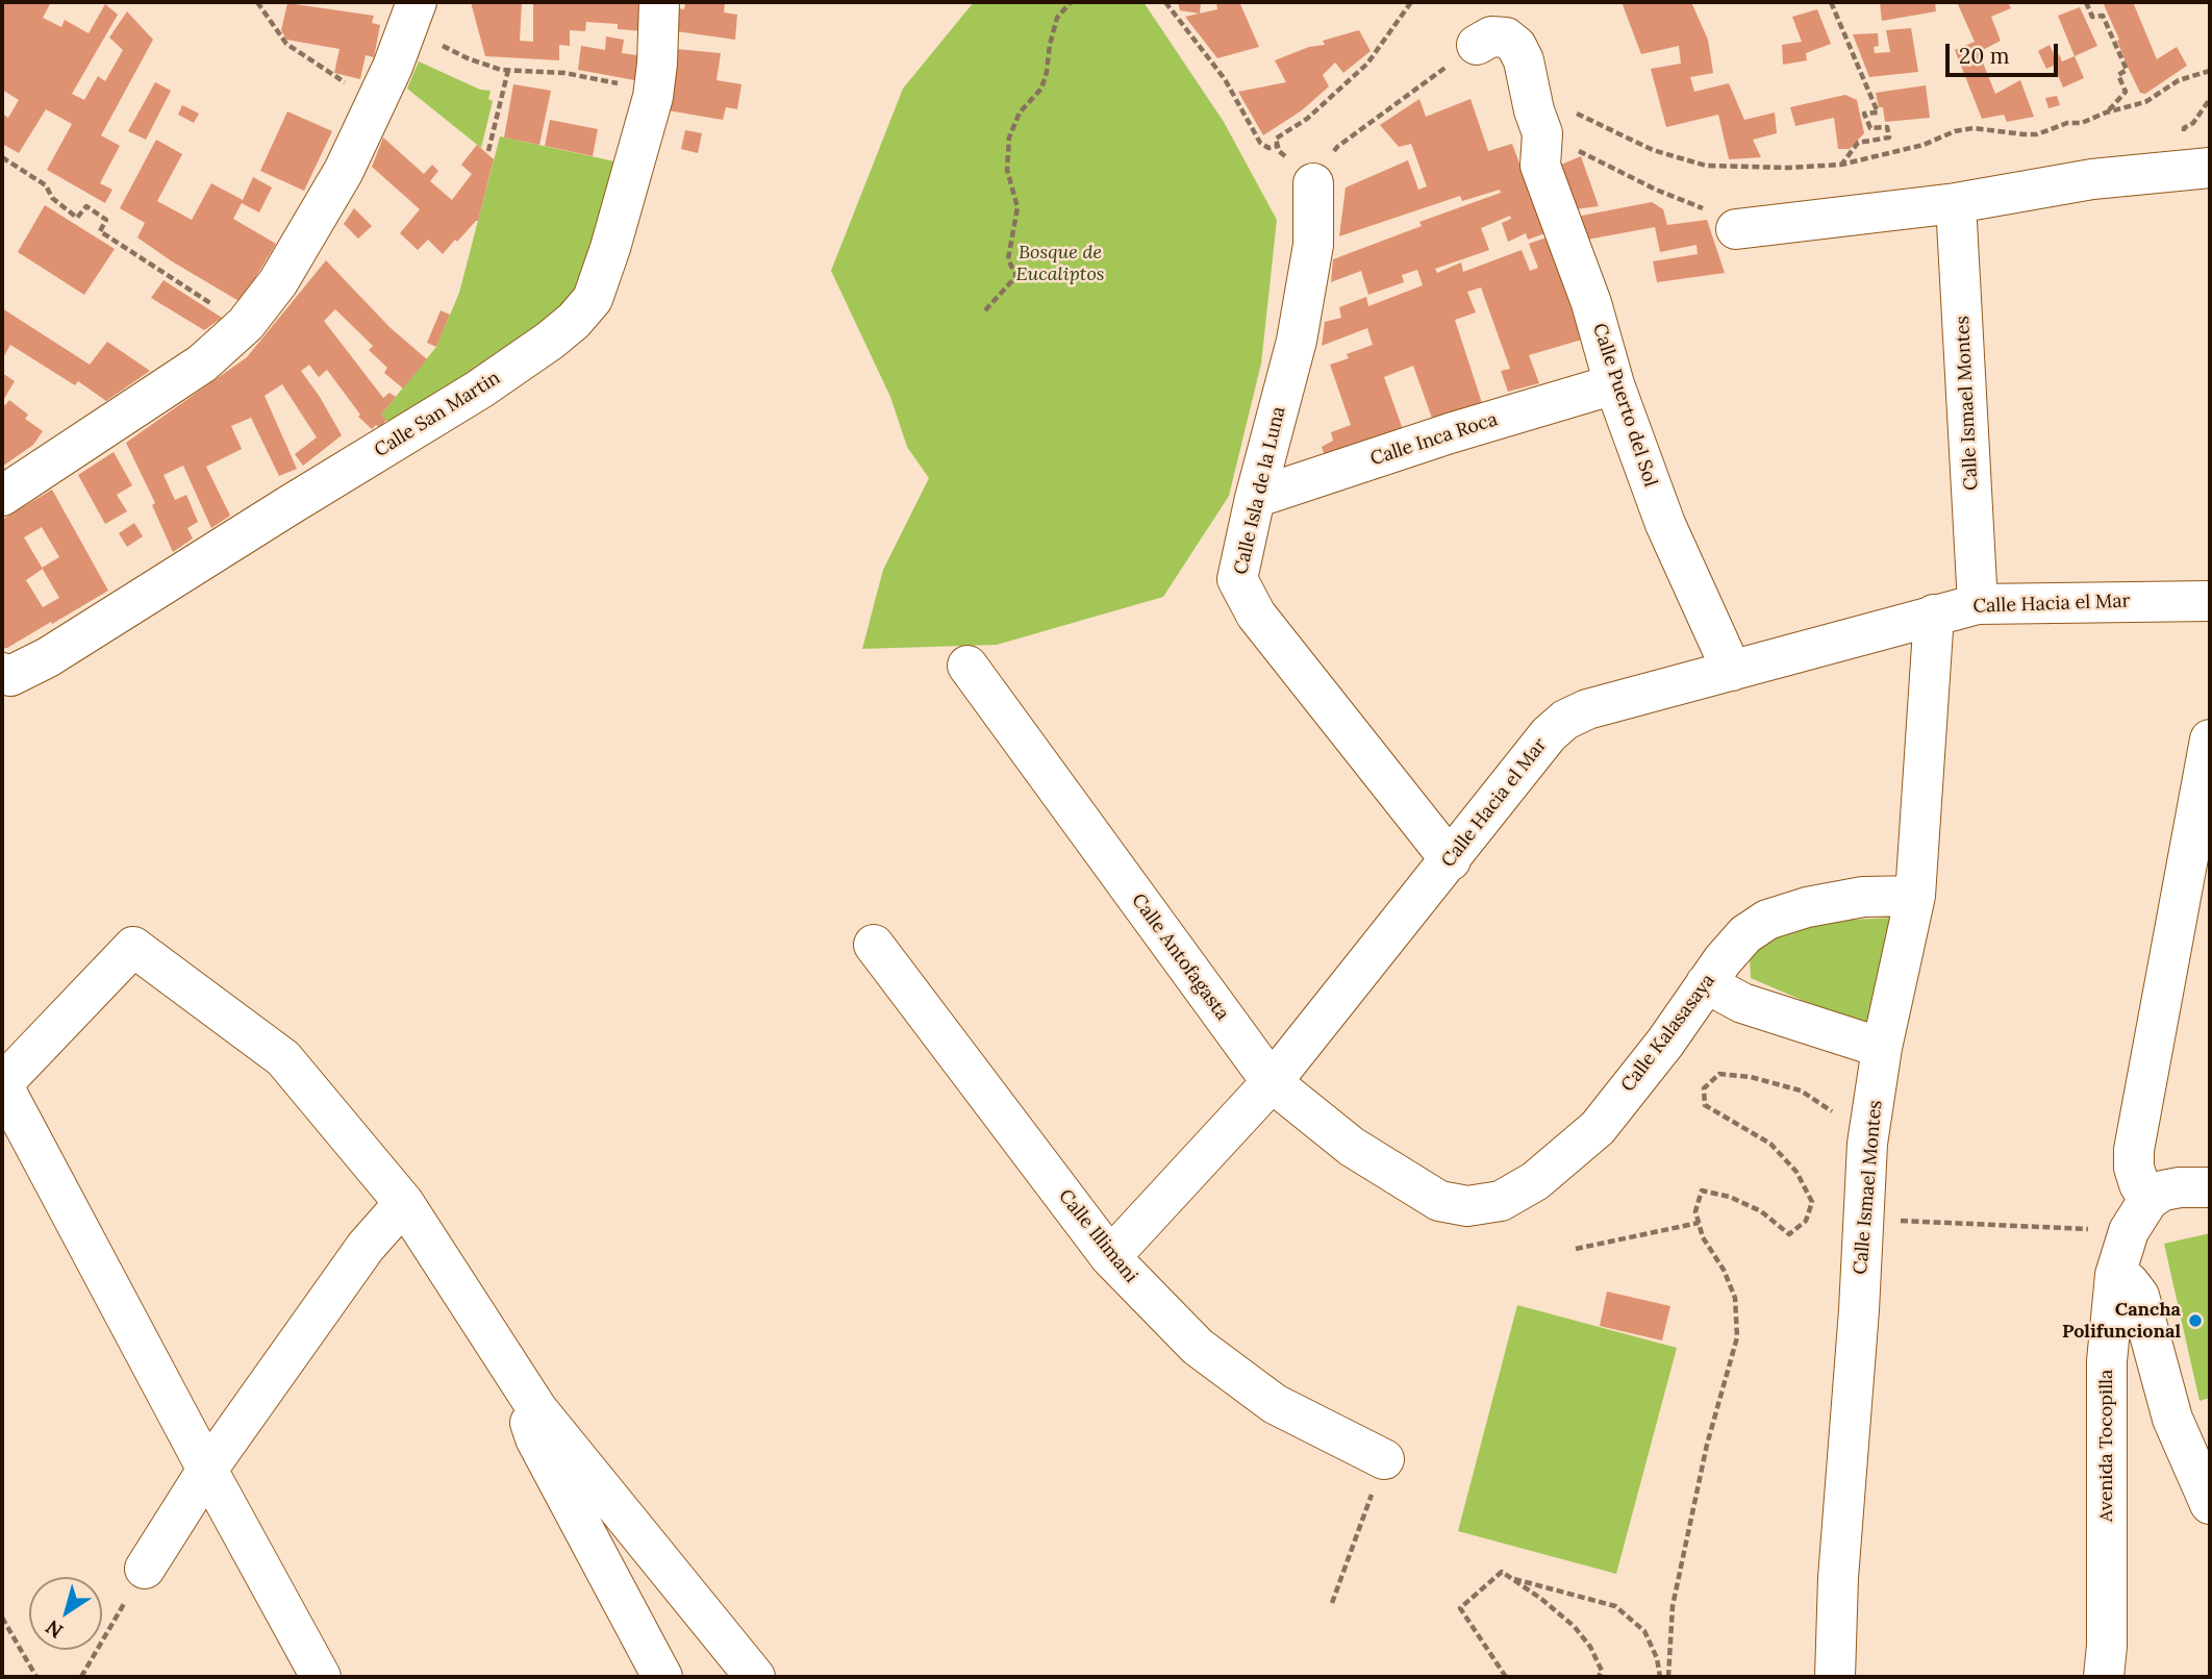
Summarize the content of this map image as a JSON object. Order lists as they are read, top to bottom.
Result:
{
  "streets": {
    "street": [
      "Calle Ismael Montes",
      "Calle Puerto del Sol",
      "Calle San Martin",
      "Calle Inca Roca",
      "Calle Isla de la Luna",
      "Calle Hacia el Mar",
      "Calle Antofagasta",
      "Calle Kalasasaya",
      "Calle Illimani",
      "Avenida Tocopilla"
    ]
  },
  "crossings": [
    ["Calle Ismael Montes", "Calle Hacia el Mar"],
    ["Calle Ismael Montes", "Calle Kalasasaya"],
    ["Calle Puerto del Sol", "Calle Inca Roca"],
    ["Calle Puerto del Sol", "Calle Hacia el Mar"],
    ["Calle Inca Roca", "Calle Isla de la Luna"],
    ["Calle Isla de la Luna", "Calle Hacia el Mar"],
    ["Calle Hacia el Mar", "Calle Antofagasta"],
    ["Calle Hacia el Mar", "Calle Illimani"],
    ["Calle Antofagasta", "Calle Kalasasaya"]
  ],
  "parks": ["Bosque de Eucaliptos"],
  "places": ["Cancha Polifuncional"],
  "scale_bar": "20 m",
  "north": "bottom left"
}
